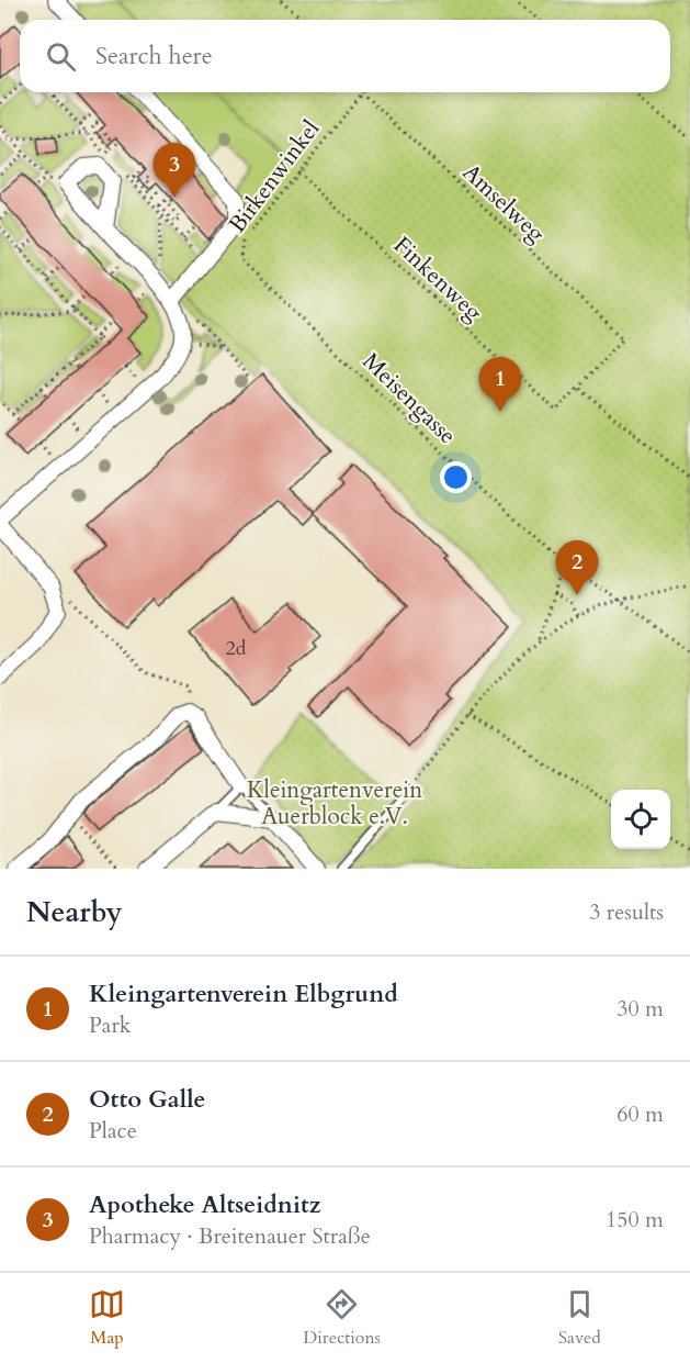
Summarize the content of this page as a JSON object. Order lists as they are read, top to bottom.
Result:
{
  "streets": {
    "path": [
      "Birkenwinkel",
      "Amselweg",
      "Finkenweg",
      "Meisengasse"
    ]
  },
  "crossings": [
    ["Birkenwinkel", "Amselweg"],
    ["Birkenwinkel", "Finkenweg"],
    ["Birkenwinkel", "Meisengasse"],
    ["Amselweg", "Finkenweg"]
  ],
  "parks": ["Kleingartenverein Auerblock e.V."],
  "house_numbers": ["2d"],
  "page": {
    "search": "Search here",
    "pins": ["3", "1", "2"],
    "heading": ["Nearby", "3 results"],
    "list": [
      {
        "mark": "1",
        "name": "Kleingartenverein Elbgrund",
        "note": "Park",
        "value": "30 m"
      },
      {
        "mark": "2",
        "name": "Otto Galle",
        "note": "Place",
        "value": "60 m"
      },
      {
        "mark": "3",
        "name": "Apotheke Altseidnitz",
        "note": "Pharmacy · Breitenauer Straße",
        "value": "150 m"
      }
    ],
    "nav": ["Map", "Directions", "Saved"]
  }
}
